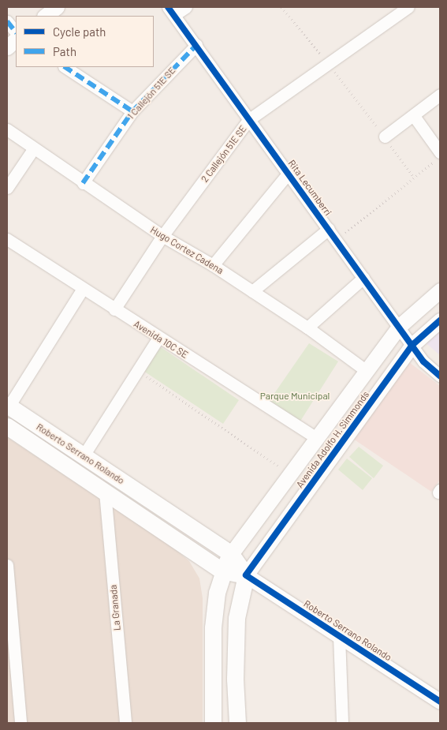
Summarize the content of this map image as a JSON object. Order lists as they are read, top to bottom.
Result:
{
  "streets": {
    "main road": ["Avenida Adolfo H. Simmonds", "Roberto Serrano Rolando"],
    "street": [
      "1 Callejón 51E SE",
      "2 Callejón 51E SE",
      "Rita Lecumberri",
      "Hugo Cortez Cadena",
      "Avenida 10C SE",
      "La Granada"
    ]
  },
  "crossings": [
    ["1 Callejón 51E SE", "Rita Lecumberri"],
    ["1 Callejón 51E SE", "Hugo Cortez Cadena"],
    ["2 Callejón 51E SE", "Rita Lecumberri"],
    ["2 Callejón 51E SE", "Hugo Cortez Cadena"],
    ["2 Callejón 51E SE", "Avenida 10C SE"],
    ["Rita Lecumberri", "Avenida Adolfo H. Simmonds"],
    ["Hugo Cortez Cadena", "Avenida Adolfo H. Simmonds"],
    ["Avenida 10C SE", "Avenida Adolfo H. Simmonds"],
    ["Avenida Adolfo H. Simmonds", "Roberto Serrano Rolando"],
    ["Roberto Serrano Rolando", "La Granada"]
  ],
  "parks": ["Parque Municipal"],
  "legend": ["Cycle path", "Path"]
}
